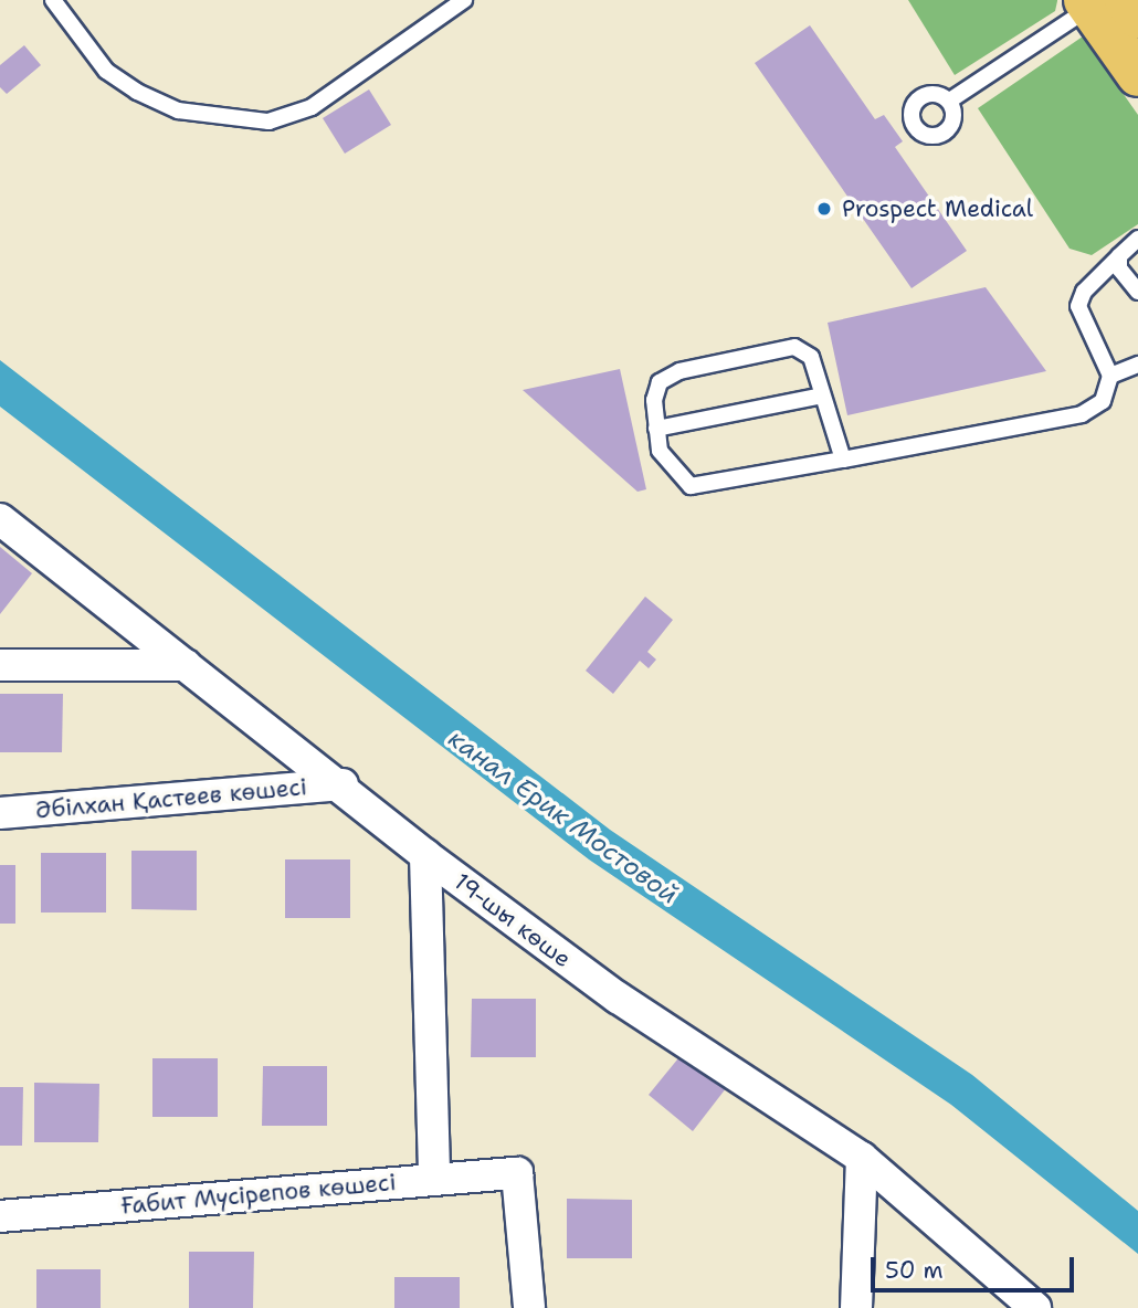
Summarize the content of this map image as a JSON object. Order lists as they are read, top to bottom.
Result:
{
  "streets": {
    "street": ["Әбілхан Қастеев көшесi", "19-шы көше", "Ғабит Мүсірепов көшесi"]
  },
  "crossings": [
    ["Әбілхан Қастеев көшесi", "19-шы көше"]
  ],
  "water": ["канал Ерик Мостовой"],
  "places": ["Prospect Medical"],
  "scale_bar": "50 m"
}
